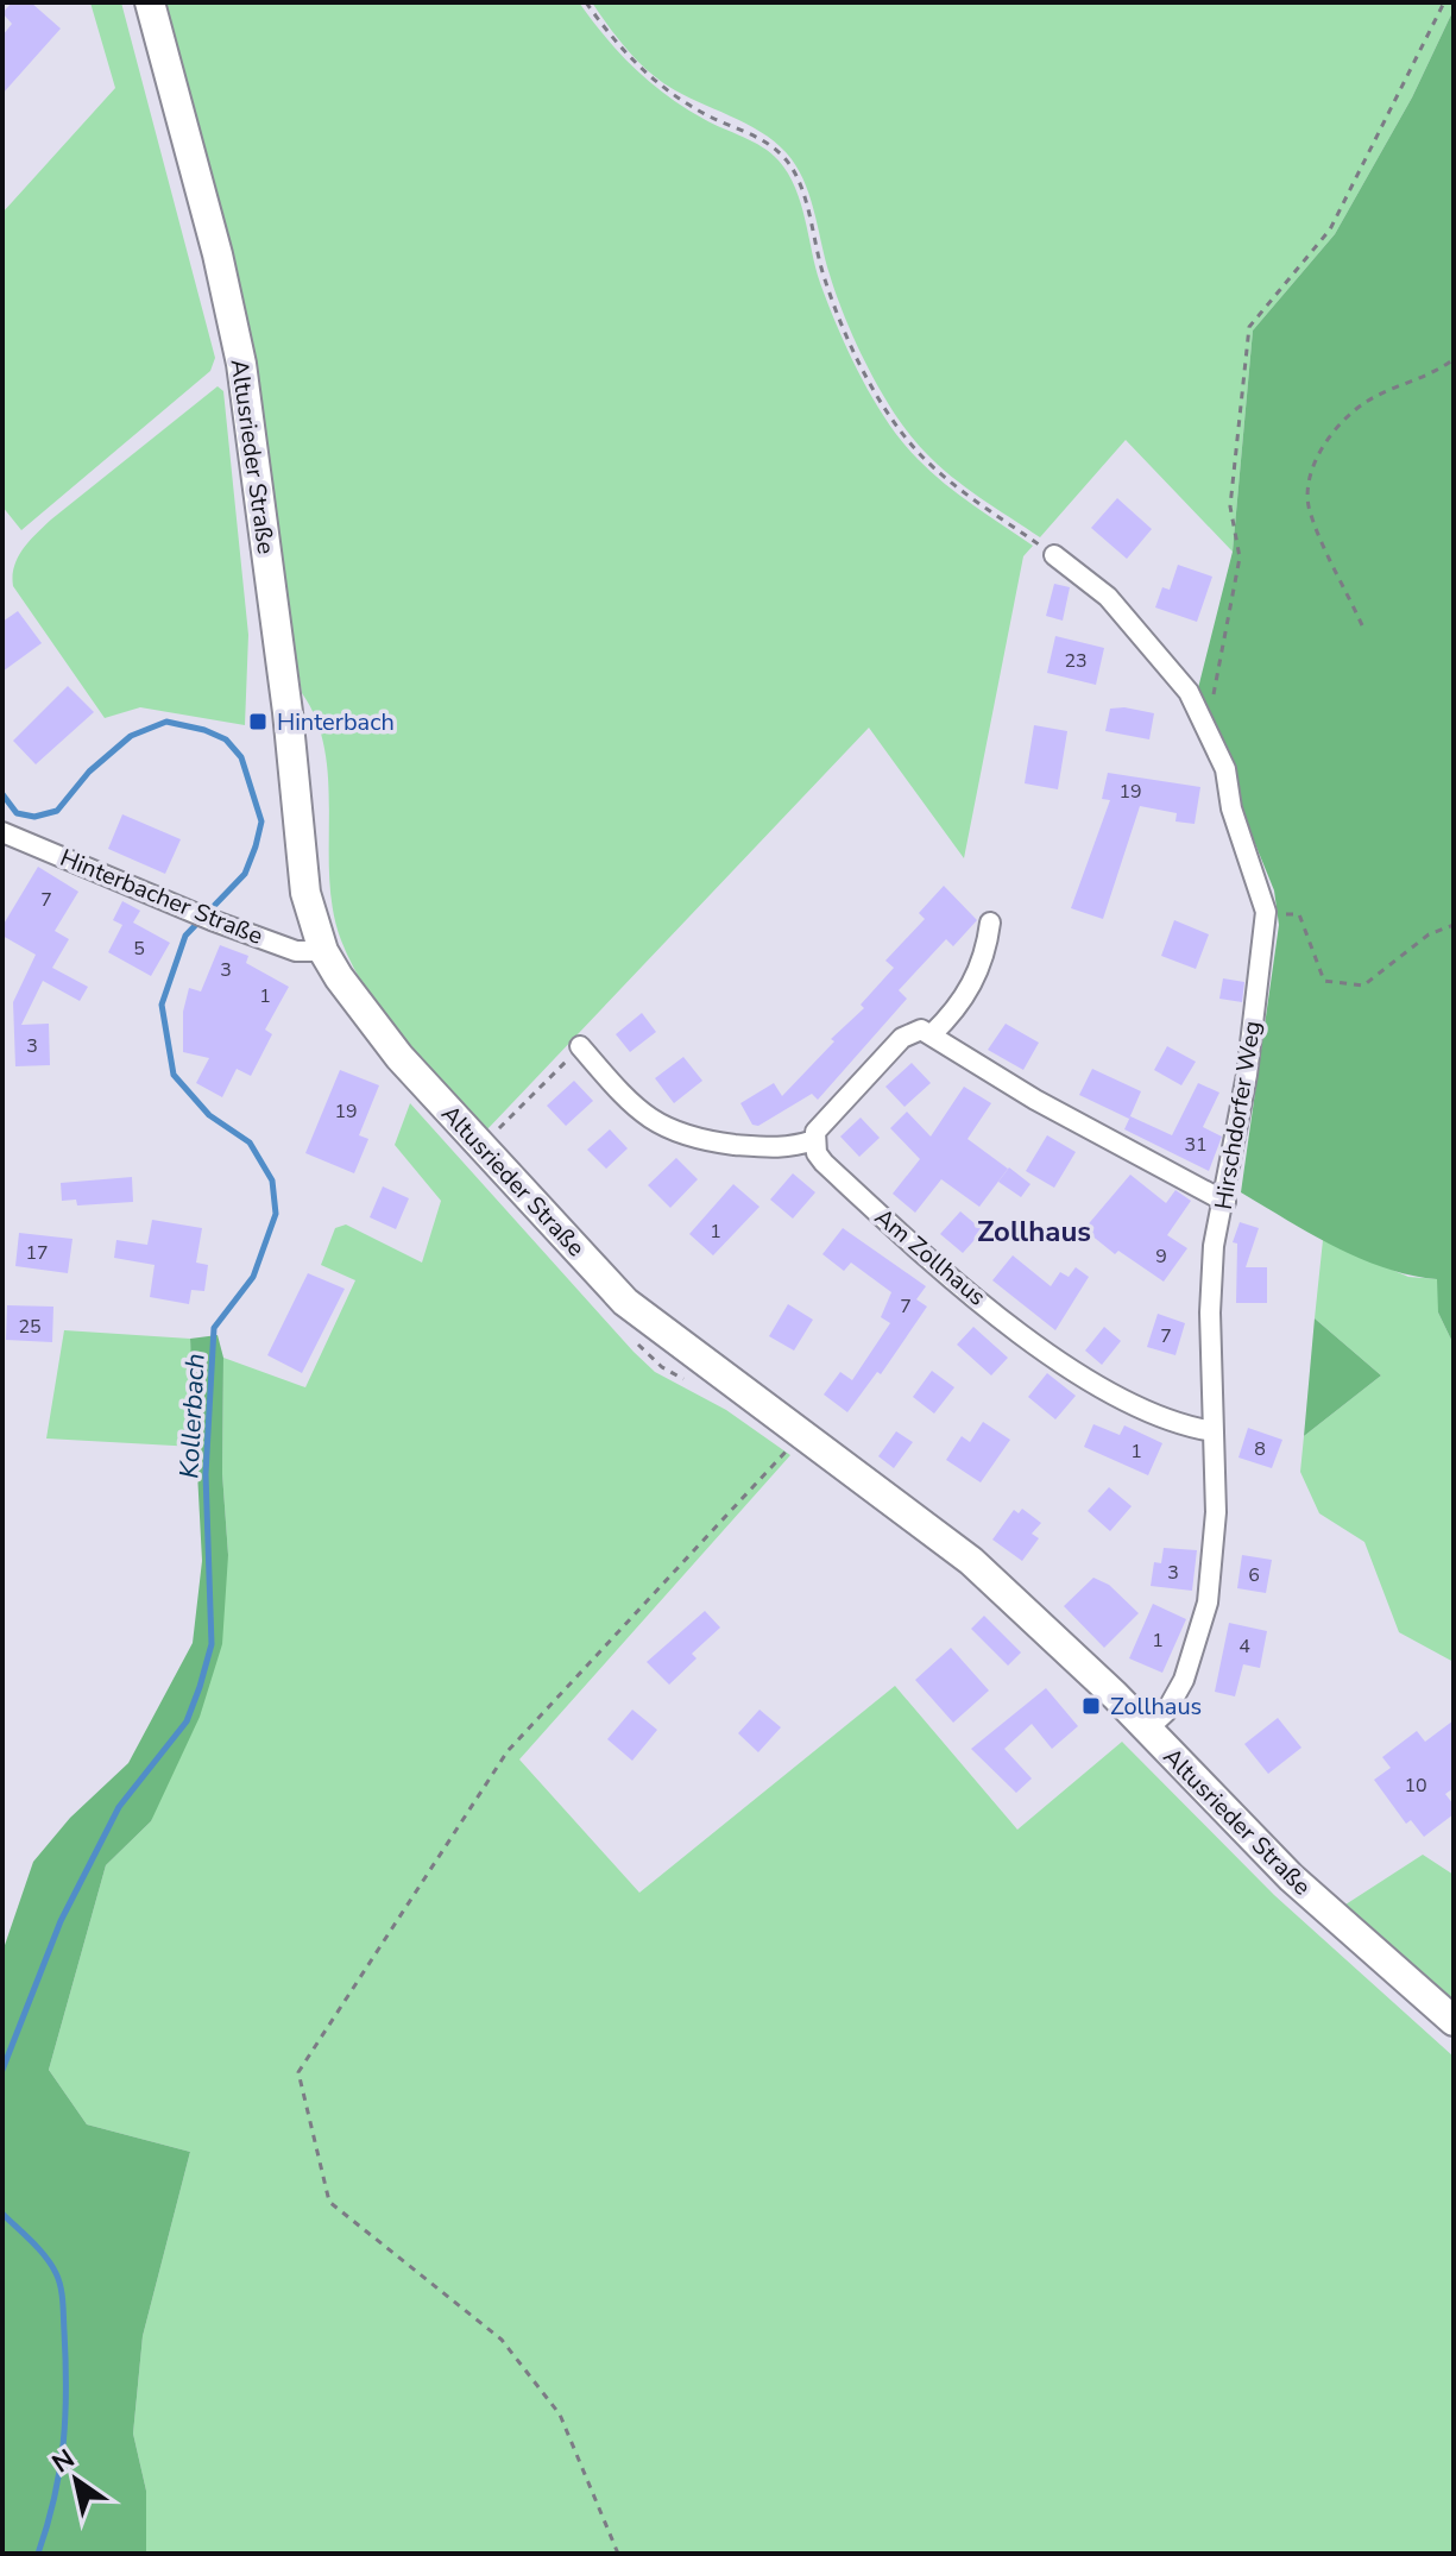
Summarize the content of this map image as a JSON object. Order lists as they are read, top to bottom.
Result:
{
  "streets": {
    "main road": ["Altusrieder Straße"],
    "street": ["Hinterbacher Straße", "Hirschdorfer Weg", "Am Zollhaus"]
  },
  "crossings": [
    ["Altusrieder Straße", "Hinterbacher Straße"],
    ["Altusrieder Straße", "Hirschdorfer Weg"],
    ["Hirschdorfer Weg", "Am Zollhaus"]
  ],
  "districts": ["Zollhaus"],
  "water": ["Kollerbach"],
  "places": {
    "transit": ["Hinterbach", "Zollhaus"]
  },
  "house_numbers": [
    "23",
    "19",
    "7",
    "5",
    "3",
    "1",
    "3",
    "19",
    "31",
    "1",
    "17",
    "9",
    "7",
    "25",
    "7",
    "8",
    "1",
    "3",
    "6",
    "1",
    "4",
    "10"
  ],
  "north": "top left"
}
